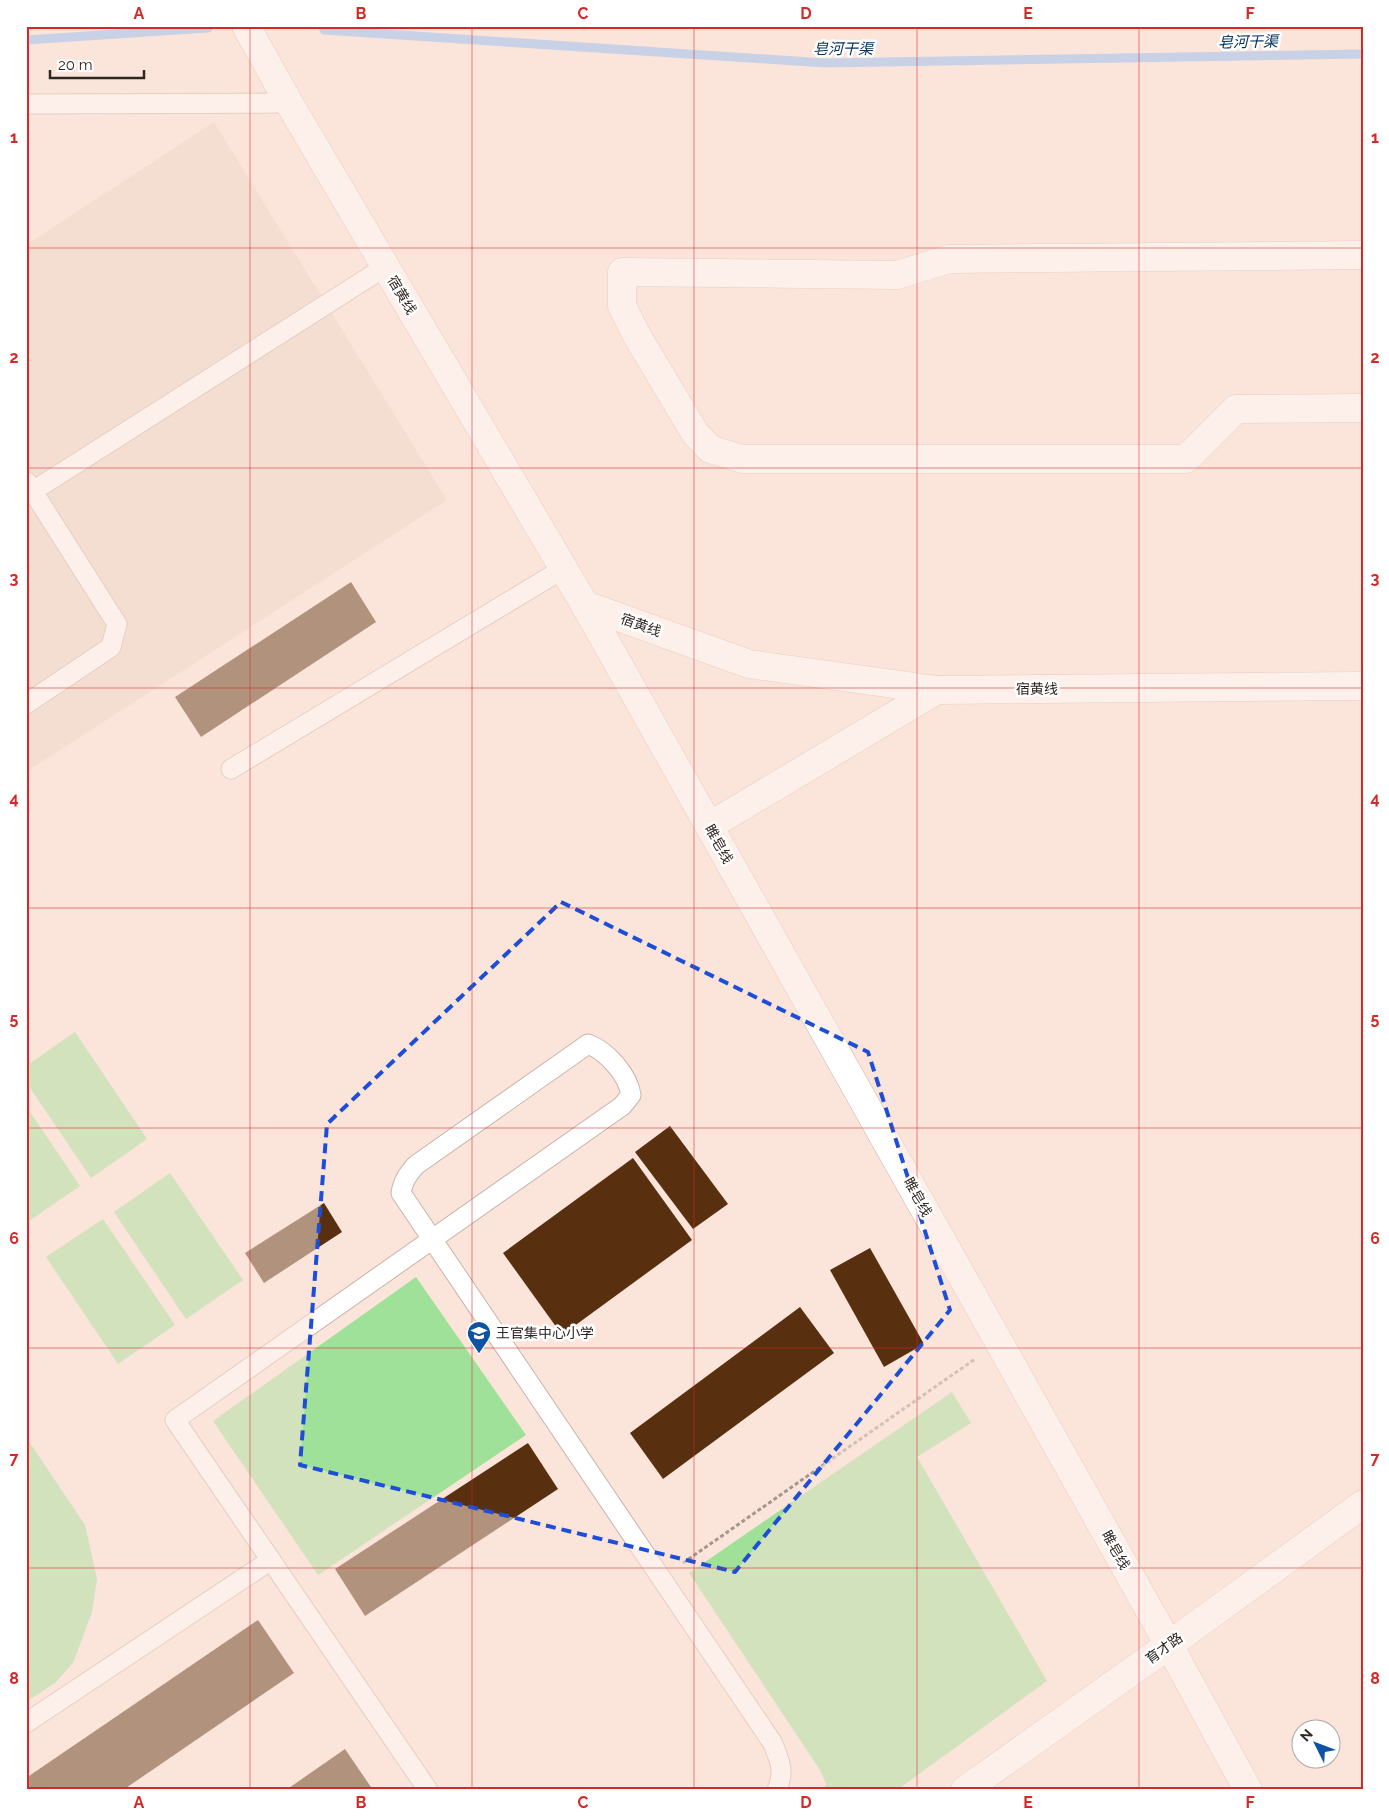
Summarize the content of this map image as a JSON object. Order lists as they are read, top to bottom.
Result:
{
  "streets": {
    "main road": ["宿黄线", "睢皂线", "育才路"]
  },
  "crossings": [
    ["宿黄线", "睢皂线"],
    ["睢皂线", "育才路"]
  ],
  "water": ["皂河干渠"],
  "places": {
    "school or university": ["王官集中心小学"]
  },
  "scale_bar": "20 m",
  "north": "top left",
  "grid": {
    "columns": [
      "A",
      "B",
      "C",
      "D",
      "E",
      "F"
    ],
    "rows": [
      "1",
      "2",
      "3",
      "4",
      "5",
      "6",
      "7",
      "8"
    ]
  }
}
